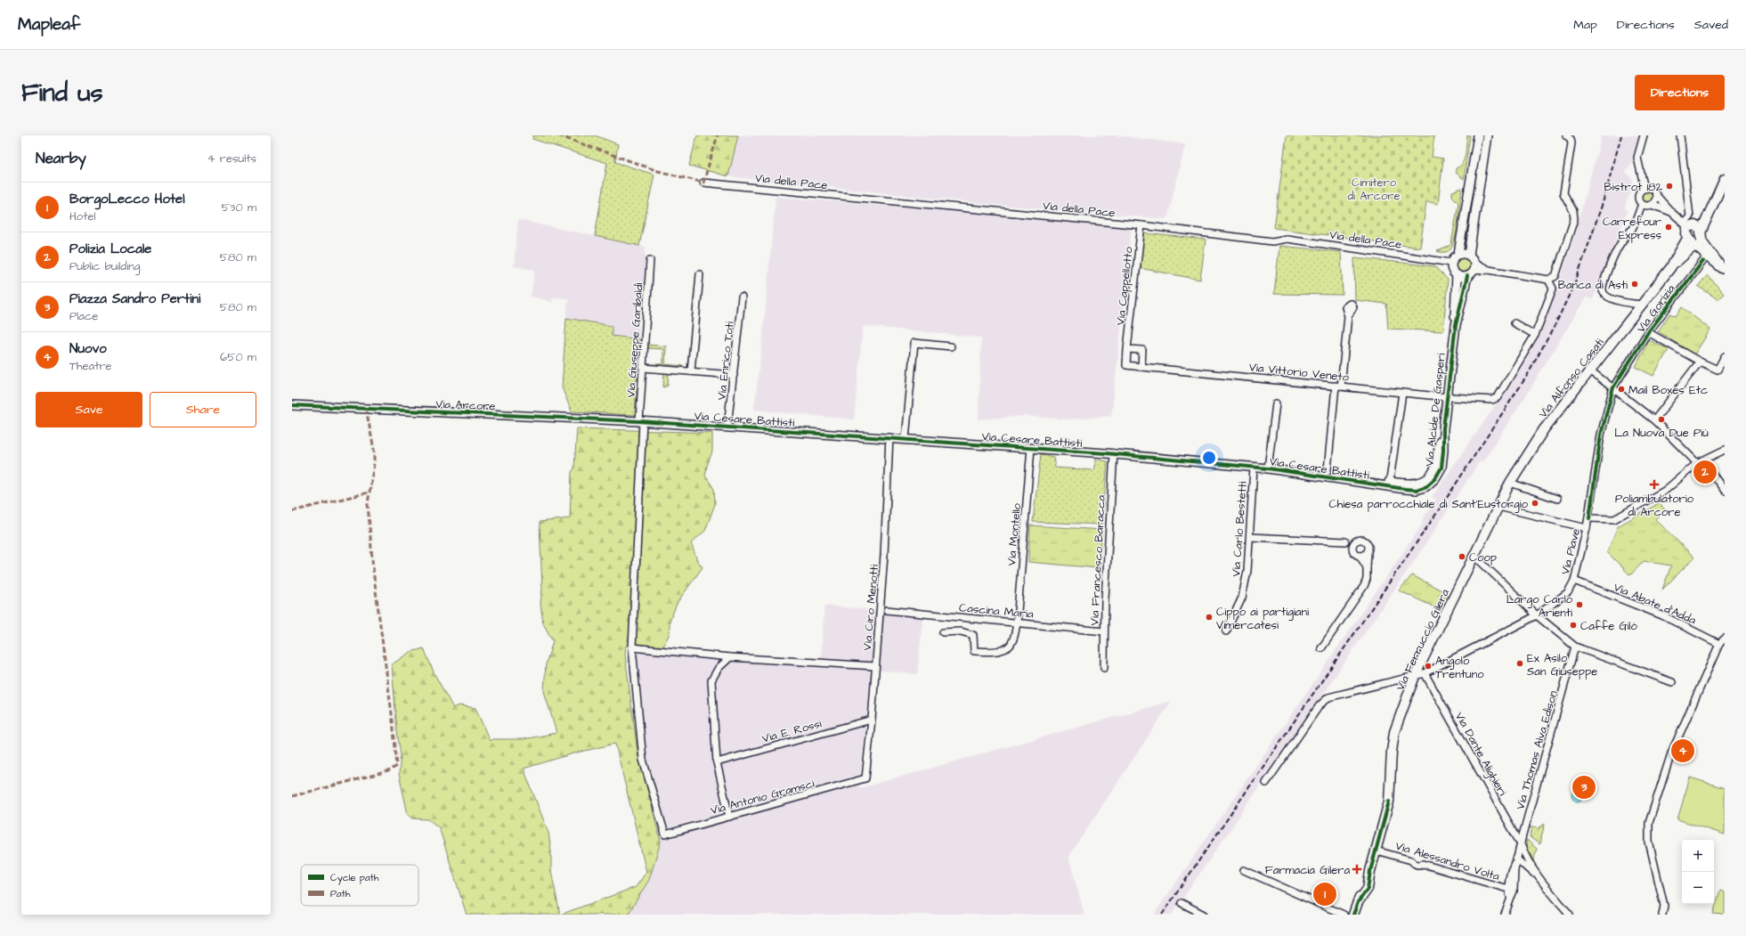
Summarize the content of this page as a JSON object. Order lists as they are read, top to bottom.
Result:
{
  "streets": {
    "main road": ["Via Alfonso Casati", "Via Ferruccio Gilera"],
    "street": [
      "Via della Pace",
      "Via Cappellotto",
      "Via Gorizia",
      "Via Giuseppe Garibaldi",
      "Via Enrico Toti",
      "Via Vittorio Veneto",
      "Via Arcore",
      "Via Alcide De Gasperi",
      "Via Cesare Battisti",
      "Via Carlo Bestetti",
      "Via Montello",
      "Via Piave",
      "Via Francesco Baracca",
      "Via Abate d'Adda",
      "Via Ciro Menotti",
      "Cascina Maria",
      "Via E. Rossi",
      "Via Thomas Alva Edison",
      "Via Dante Alighieri",
      "Via Antonio Gramsci",
      "Via Alessandro Volta"
    ]
  },
  "crossings": [
    ["Via della Pace", "Via Cappellotto"],
    ["Via della Pace", "Via Alcide De Gasperi"],
    ["Via Cappellotto", "Via Vittorio Veneto"],
    ["Via Gorizia", "Via Piave"],
    ["Via Giuseppe Garibaldi", "Via Arcore"],
    ["Via Giuseppe Garibaldi", "Via Cesare Battisti"],
    ["Via Giuseppe Garibaldi", "Via Antonio Gramsci"],
    ["Via Enrico Toti", "Via Cesare Battisti"],
    ["Via Vittorio Veneto", "Via Alcide De Gasperi"],
    ["Via Alfonso Casati", "Via Ferruccio Gilera"],
    ["Via Arcore", "Via Cesare Battisti"],
    ["Via Alcide De Gasperi", "Via Cesare Battisti"],
    ["Via Cesare Battisti", "Via Carlo Bestetti"],
    ["Via Cesare Battisti", "Via Montello"],
    ["Via Cesare Battisti", "Via Francesco Baracca"],
    ["Via Cesare Battisti", "Via Ciro Menotti"],
    ["Via Montello", "Cascina Maria"],
    ["Via Piave", "Via Abate d'Adda"],
    ["Via Piave", "Via Ferruccio Gilera"],
    ["Via Piave", "Via Dante Alighieri"],
    ["Via Francesco Baracca", "Cascina Maria"],
    ["Via Ciro Menotti", "Via E. Rossi"],
    ["Via Ciro Menotti", "Via Antonio Gramsci"],
    ["Via Ferruccio Gilera", "Via Alessandro Volta"],
    ["Via Thomas Alva Edison", "Via Dante Alighieri"],
    ["Via Thomas Alva Edison", "Via Alessandro Volta"]
  ],
  "parks": ["Cimitero di Arcore"],
  "places": {
    "other": [
      "Bistrot 182",
      "Carrefour Express",
      "Banca di Asti",
      "Mail Boxes Etc",
      "La Nuova Due Più",
      "Chiesa parrocchiale di Sant'Eustorgio",
      "Coop",
      "Largo Carlo Arienti",
      "Cippo ai partigiani Vimercatesi",
      "Caffe Gilò",
      "Ex Asilo San Giuseppe",
      "Angolo Trentuno"
    ],
    "health": ["Poliambulatorio di Arcore", "Farmacia Gilera"]
  },
  "legend": ["Cycle path", "Path"],
  "page": {
    "header": "Mapleaf",
    "nav": ["Map", "Directions", "Saved"],
    "buttons": [
      "Directions",
      ["Save", "Share"]
    ],
    "title": "Find us",
    "heading": ["Nearby", "4 results"],
    "list": [
      {
        "mark": "1",
        "name": "BorgoLecco Hotel",
        "note": "Hotel",
        "value": "530 m"
      },
      {
        "mark": "2",
        "name": "Polizia Locale",
        "note": "Public building",
        "value": "580 m"
      },
      {
        "mark": "3",
        "name": "Piazza Sandro Pertini",
        "note": "Place",
        "value": "580 m"
      },
      {
        "mark": "4",
        "name": "Nuovo",
        "note": "Theatre",
        "value": "650 m"
      }
    ],
    "pins": [
      "2",
      "4",
      "3",
      "1"
    ],
    "map_buttons": ["+", "−"]
  }
}
